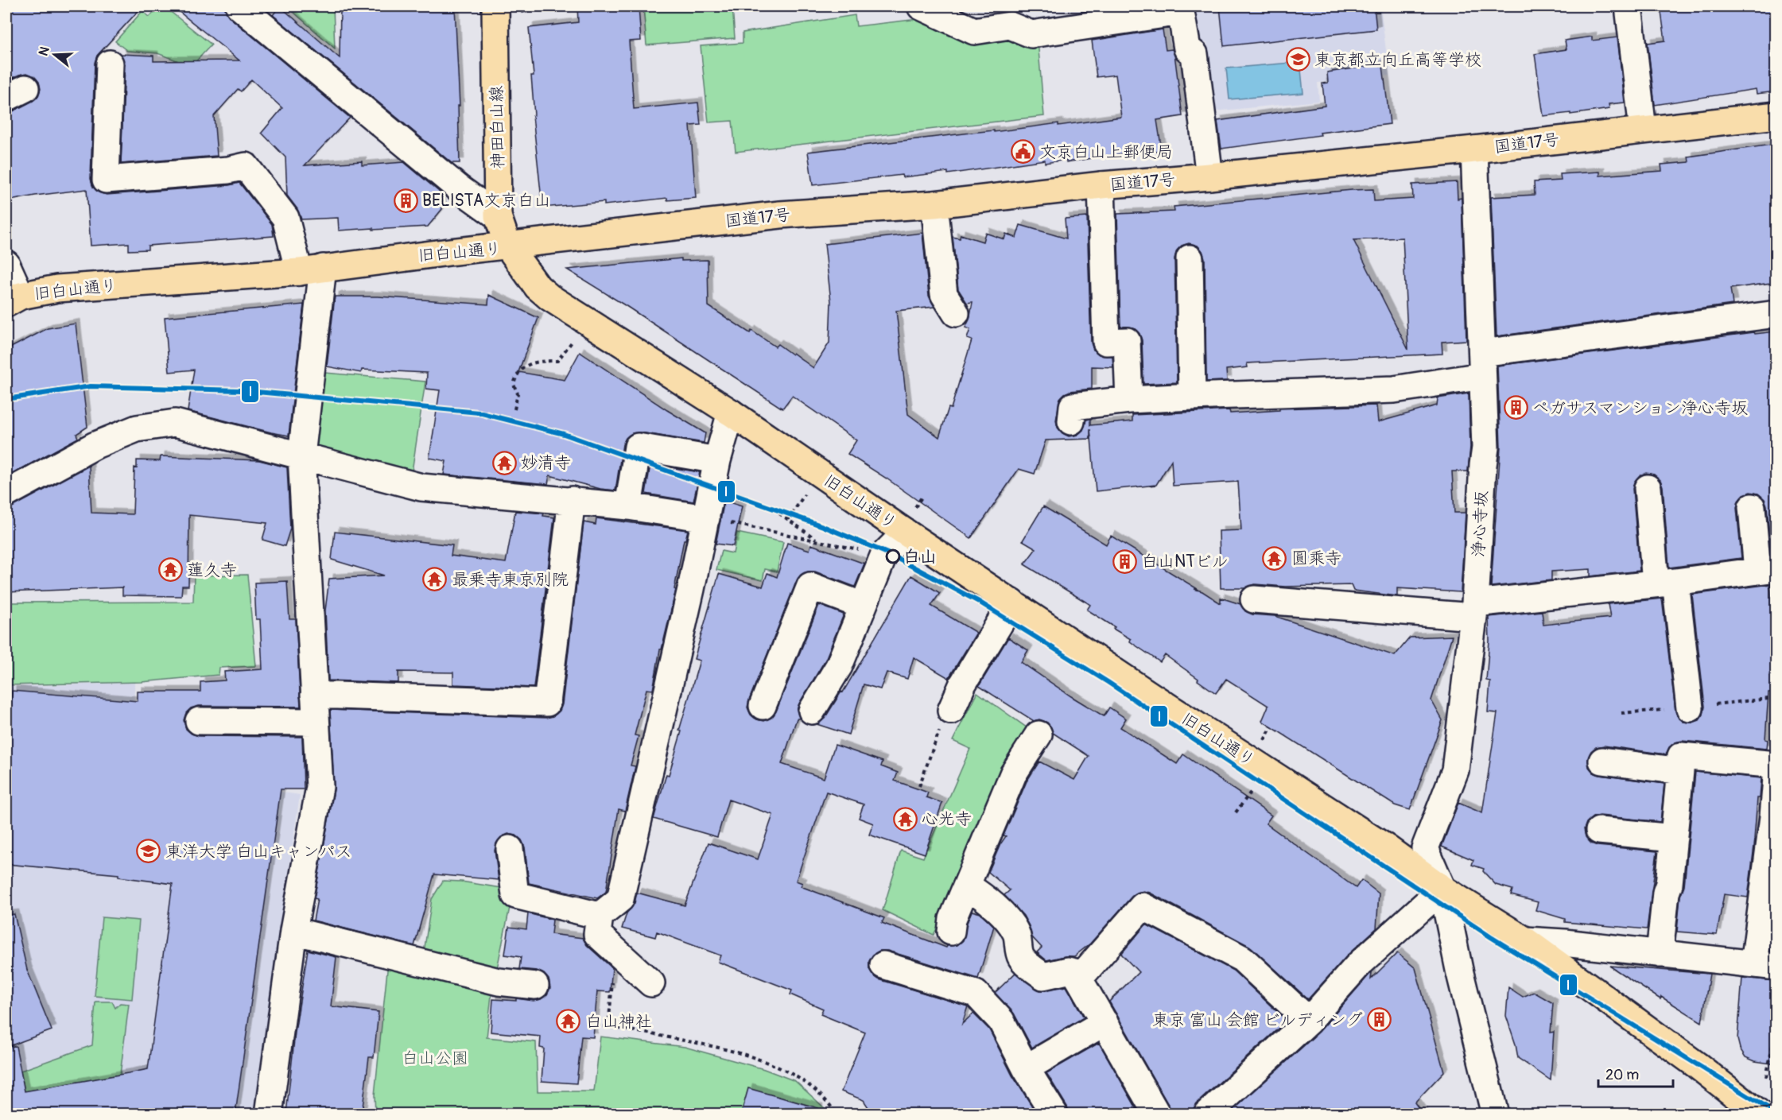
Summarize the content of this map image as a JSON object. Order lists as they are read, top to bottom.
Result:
{
  "streets": {
    "main road": ["神田白山線", "国道17号", "旧白山通り"],
    "street": ["浄心寺坂"]
  },
  "crossings": [
    ["神田白山線", "国道17号"],
    ["神田白山線", "旧白山通り"],
    ["国道17号", "旧白山通り"],
    ["国道17号", "浄心寺坂"],
    ["旧白山通り", "浄心寺坂"]
  ],
  "parks": ["白山公園"],
  "places": {
    "school or university": ["東京都立向丘高等学校", "東洋大学 白山キャンパス"],
    "public building": ["文京白山上郵便局"],
    "building": [
      "BELISTA文京白山",
      "ペガサスマンション浄心寺坂",
      "白山NTビル",
      "東京 富山 会館 ビルディング"
    ],
    "temple": [
      "妙清寺",
      "圓乘寺",
      "蓮久寺",
      "最乗寺東京別院",
      "心光寺",
      "白山神社"
    ],
    "other": ["白山"]
  },
  "lines": ["transit line I"],
  "scale_bar": "20 m",
  "north": "left"
}
